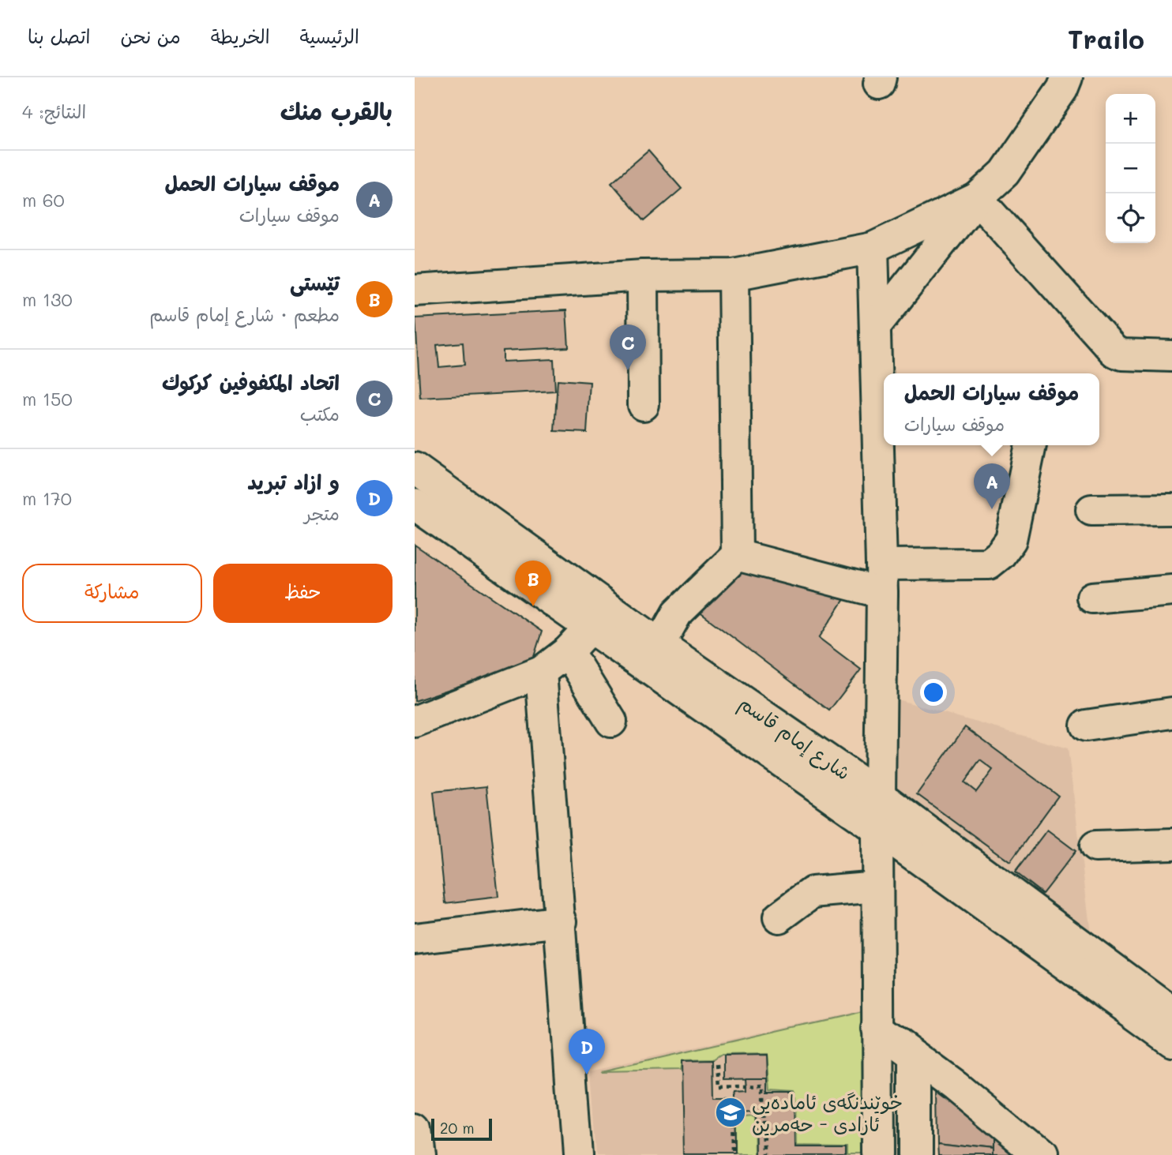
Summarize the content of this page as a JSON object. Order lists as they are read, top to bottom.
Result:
{
  "streets": {
    "street": ["شارع إمام قاسم"]
  },
  "places": {
    "school or university": ["خوێندنگەی ئامادەیی ئازادی - حەمرین"]
  },
  "scale_bar": "20 m",
  "page": {
    "header": "Trailo",
    "nav": [
      "الرئيسية",
      "الخريطة",
      "من نحن",
      "اتصل بنا"
    ],
    "heading": ["بالقرب منك", "النتائج: 4"],
    "map_buttons": ["+", "−"],
    "list": [
      {
        "mark": "A",
        "name": "موقف سيارات الحمل",
        "note": "موقف سيارات",
        "value": "60 m"
      },
      {
        "mark": "B",
        "name": "تێستی",
        "note": "مطعم · شارع إمام قاسم",
        "value": "130 m"
      },
      {
        "mark": "C",
        "name": "اتحاد المكفوفين كركوك",
        "note": "مكتب",
        "value": "150 m"
      },
      {
        "mark": "D",
        "name": "و ازاد تبريد",
        "note": "متجر",
        "value": "170 m"
      }
    ],
    "pins": [
      "C",
      "A",
      "B",
      "D"
    ],
    "popup": ["موقف سيارات الحمل", "موقف سيارات"],
    "buttons": ["حفظ", "مشاركة"],
    "scale": "20 m"
  }
}
